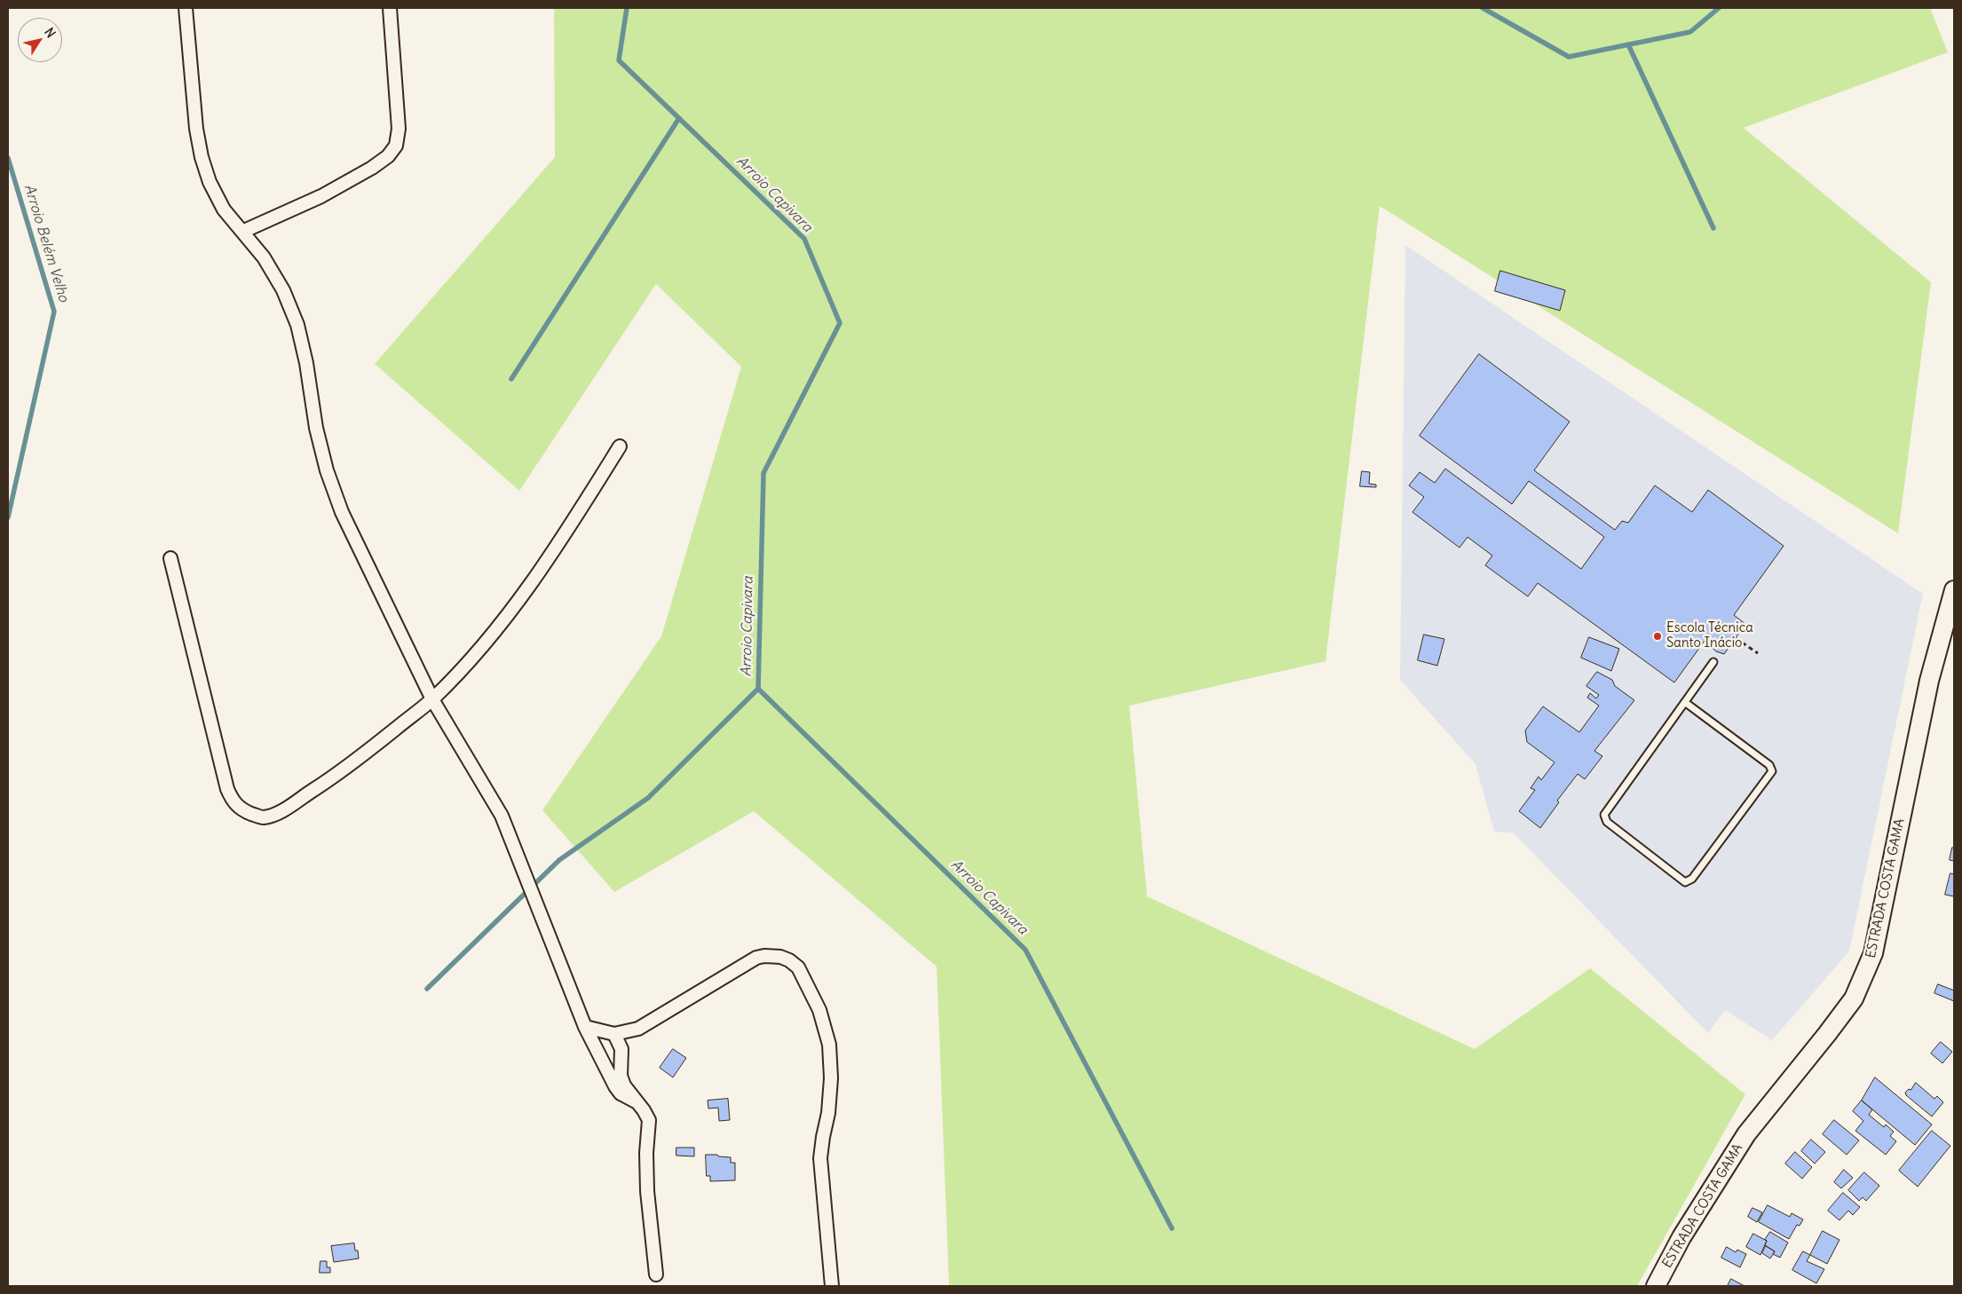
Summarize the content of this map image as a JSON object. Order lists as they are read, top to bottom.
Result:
{
  "streets": {
    "main road": ["ESTRADA COSTA GAMA"]
  },
  "water": ["Arroio Capivara", "Arroio Belém Velho"],
  "places": ["Escola Técnica Santo Inácio"],
  "north": "top right"
}
